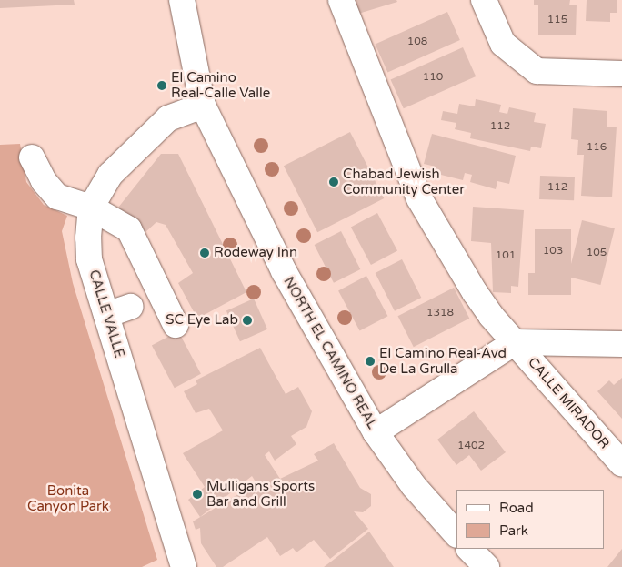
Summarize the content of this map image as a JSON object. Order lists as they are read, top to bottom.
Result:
{
  "streets": {
    "street": ["CALLE VALLE", "NORTH EL CAMINO REAL", "CALLE MIRADOR"]
  },
  "crossings": [
    ["CALLE VALLE", "NORTH EL CAMINO REAL"]
  ],
  "parks": ["Bonita Canyon Park"],
  "places": [
    "El Camino Real-Calle Valle",
    "Chabad Jewish Community Center",
    "Rodeway Inn",
    "SC Eye Lab",
    "El Camino Real-Avd De La Grulla",
    "Mulligans Sports Bar and Grill"
  ],
  "house_numbers": [
    "115",
    "108",
    "110",
    "112",
    "116",
    "112",
    "103",
    "105",
    "101",
    "1318",
    "1402"
  ],
  "legend": ["Road", "Park"]
}
